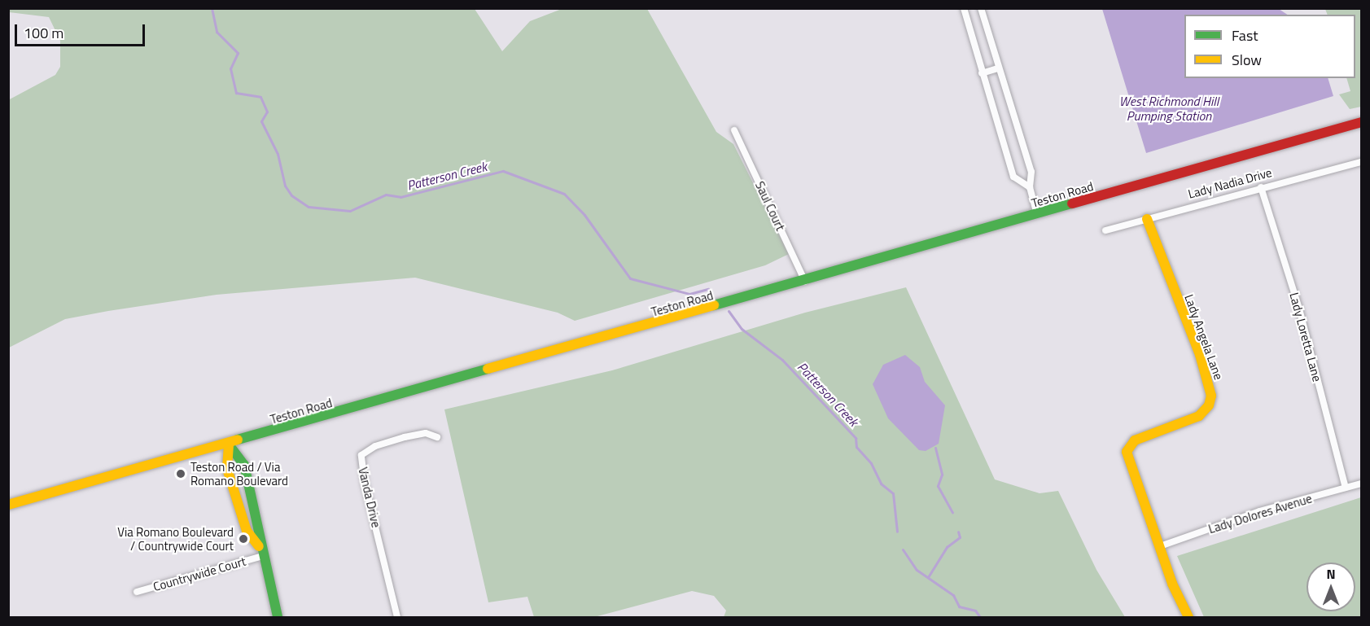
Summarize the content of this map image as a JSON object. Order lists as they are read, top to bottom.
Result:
{
  "streets": {
    "main road": ["Teston Road", "Lady Angela Lane"],
    "street": [
      "Lady Nadia Drive",
      "Saul Court",
      "Lady Loretta Lane",
      "Vanda Drive",
      "Lady Dolores Avenue",
      "Countrywide Court"
    ]
  },
  "crossings": [
    ["Lady Nadia Drive", "Lady Angela Lane"],
    ["Lady Nadia Drive", "Lady Loretta Lane"],
    ["Teston Road", "Saul Court"],
    ["Lady Angela Lane", "Lady Dolores Avenue"],
    ["Lady Loretta Lane", "Lady Dolores Avenue"]
  ],
  "water": ["West Richmond Hill Pumping Station", "Patterson Creek"],
  "places": ["Teston Road / Via Romano Boulevard", "Via Romano Boulevard / Countrywide Court"],
  "legend": ["Fast", "Slow"],
  "scale_bar": "100 m",
  "north": "top"
}
